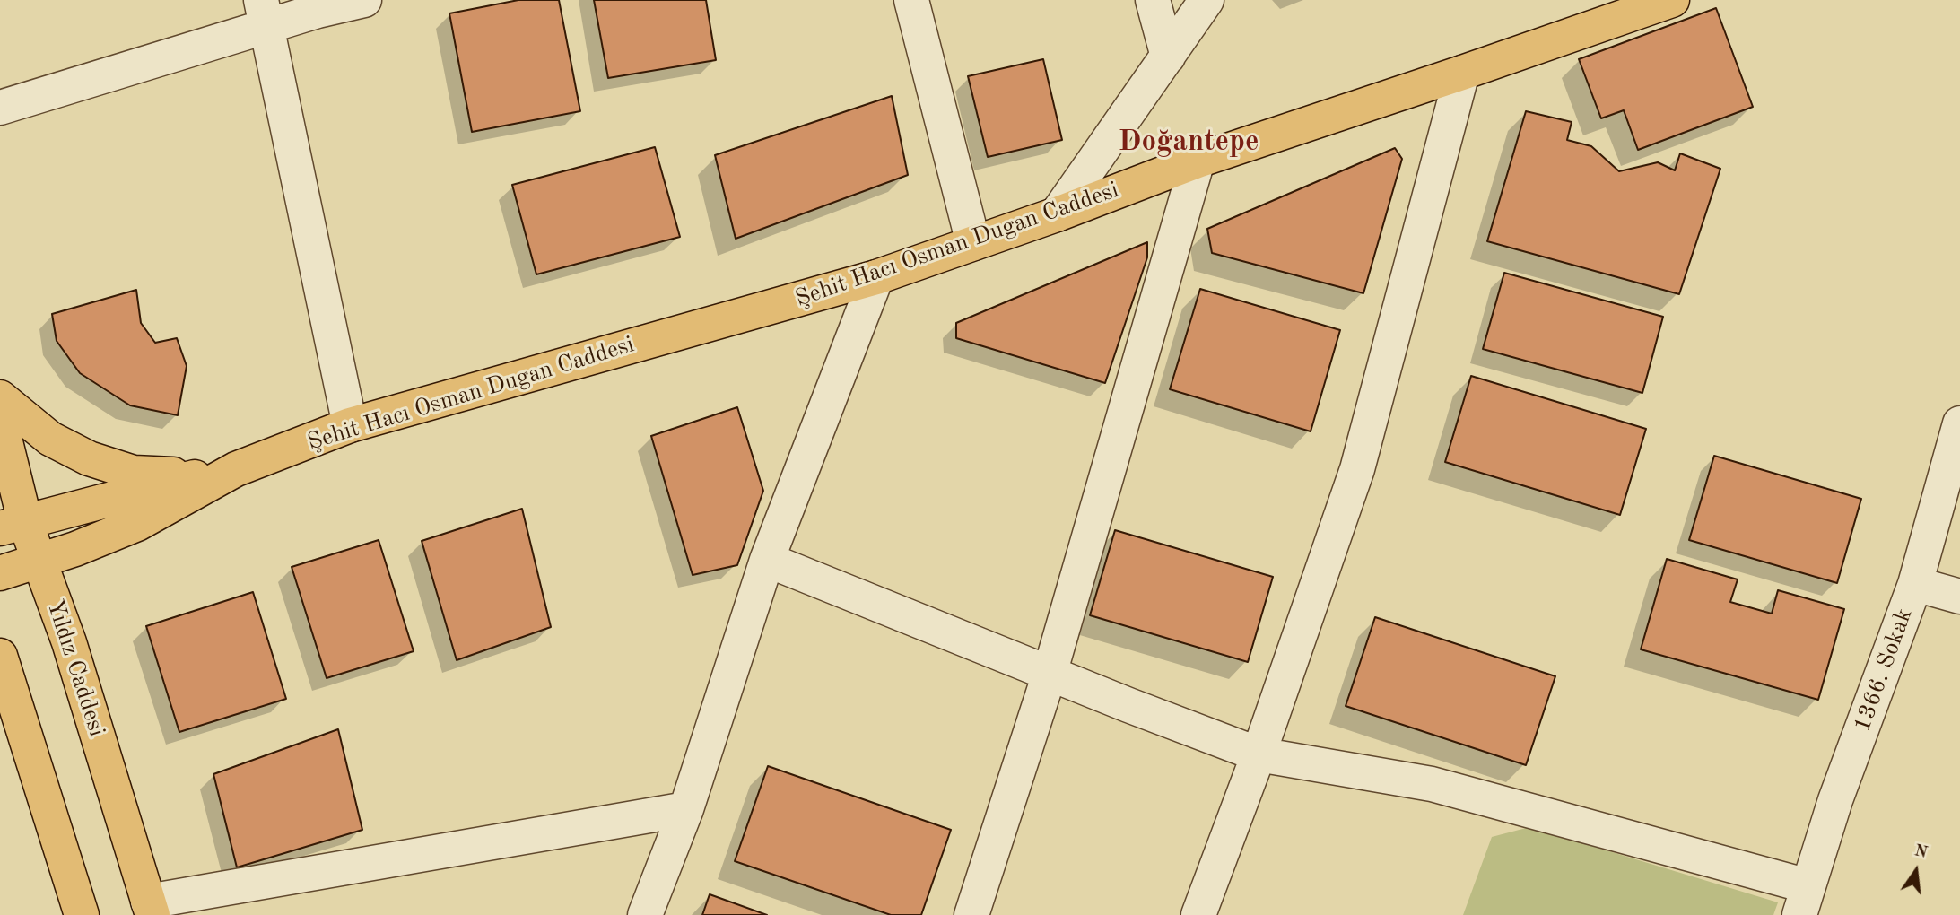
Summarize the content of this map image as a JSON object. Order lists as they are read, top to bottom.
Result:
{
  "streets": {
    "main road": ["Şehit Hacı Osman Dugan Caddesi", "Yıldız Caddesi"],
    "street": ["1366. Sokak"]
  },
  "districts": ["Doğantepe"],
  "north": "top"
}
